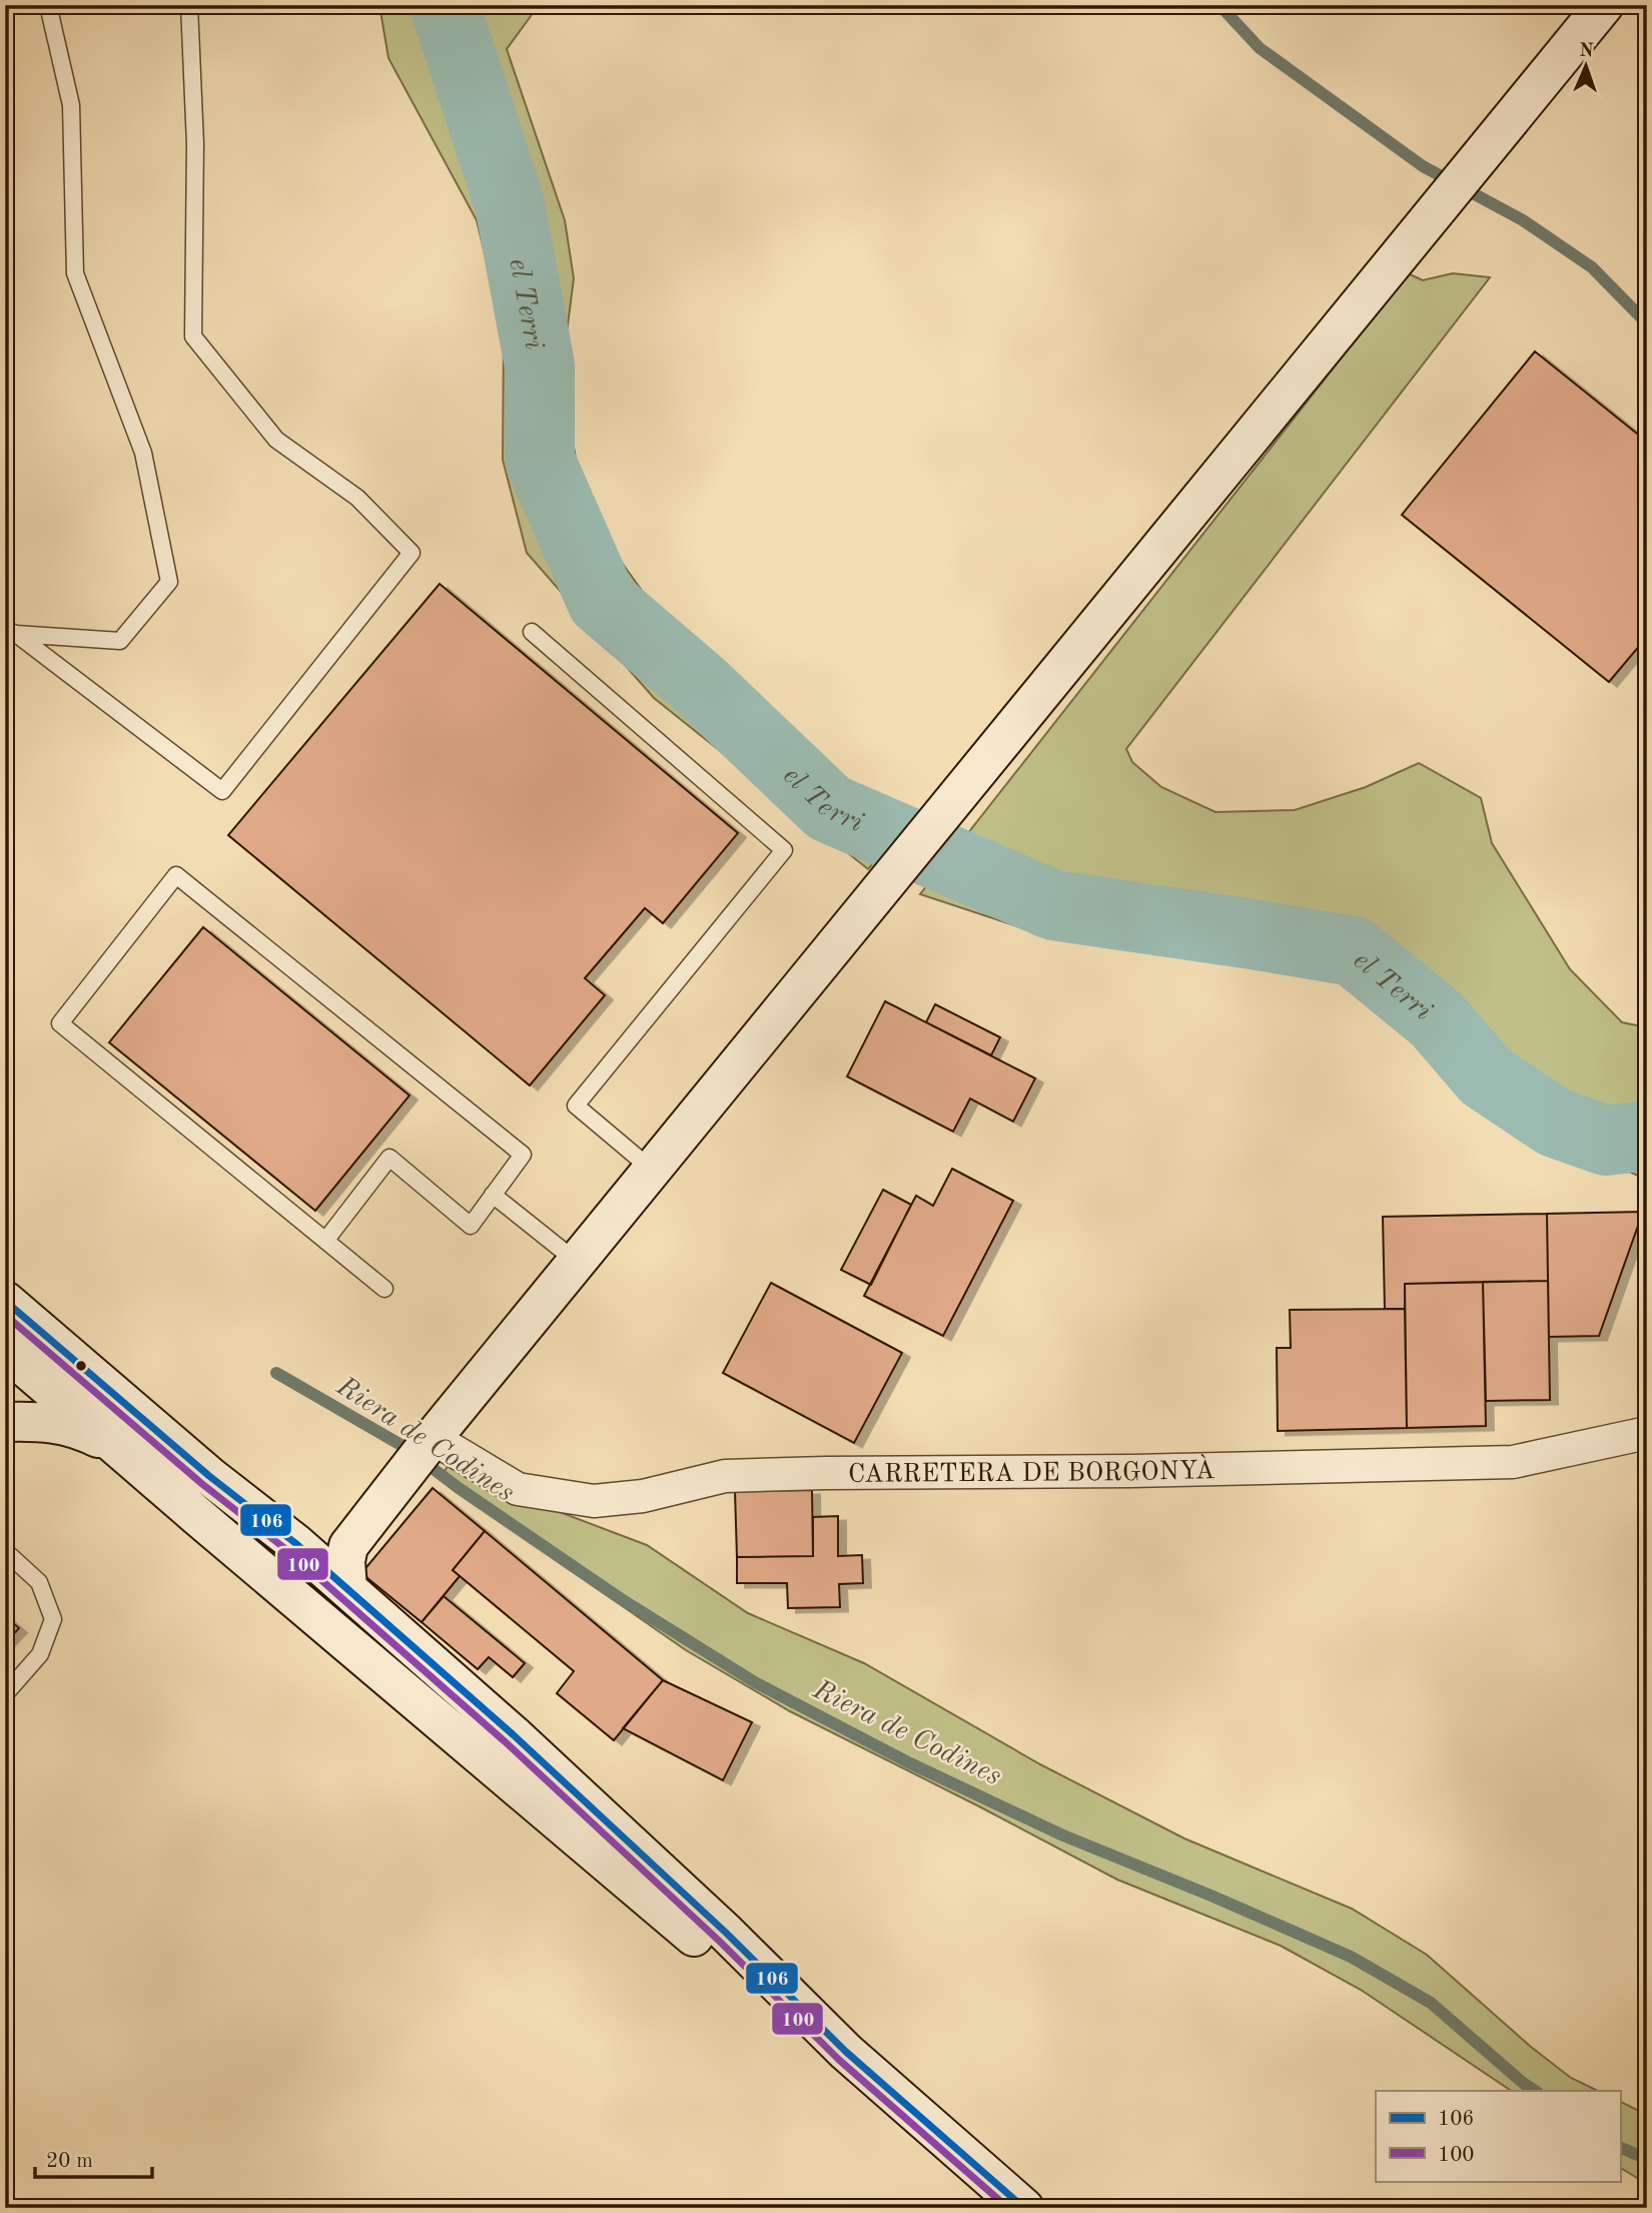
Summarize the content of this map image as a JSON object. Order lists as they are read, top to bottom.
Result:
{
  "streets": {
    "street": ["CARRETERA DE BORGONYÀ"]
  },
  "water": ["el Terri", "Riera de Codines"],
  "lines": ["transit line 106", "transit line 100"],
  "legend": ["106", "100"],
  "scale_bar": "20 m",
  "north": "top"
}
